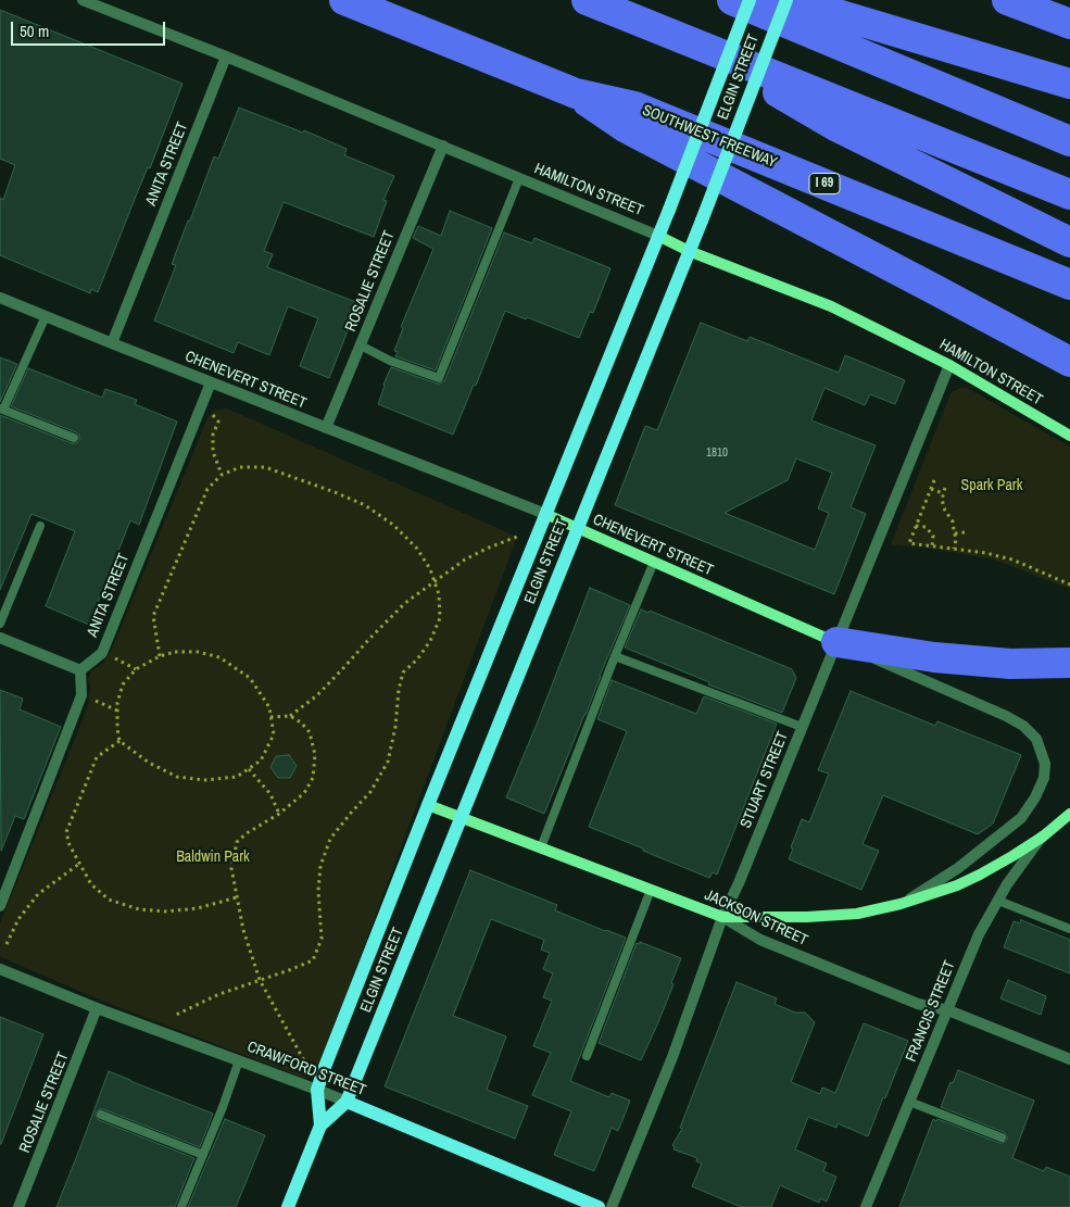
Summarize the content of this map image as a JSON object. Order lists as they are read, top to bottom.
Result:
{
  "streets": {
    "highway": ["SOUTHWEST FREEWAY", "I 69"],
    "main road": [
      "ELGIN STREET",
      "HAMILTON STREET",
      "CHENEVERT STREET",
      "JACKSON STREET",
      "CRAWFORD STREET"
    ],
    "street": [
      "ANITA STREET",
      "ROSALIE STREET",
      "STUART STREET",
      "FRANCIS STREET"
    ]
  },
  "crossings": [
    ["ELGIN STREET", "HAMILTON STREET"],
    ["ELGIN STREET", "CHENEVERT STREET"],
    ["ELGIN STREET", "JACKSON STREET"],
    ["ELGIN STREET", "CRAWFORD STREET"],
    ["ANITA STREET", "HAMILTON STREET"],
    ["ANITA STREET", "CHENEVERT STREET"],
    ["HAMILTON STREET", "ROSALIE STREET"],
    ["HAMILTON STREET", "STUART STREET"],
    ["ROSALIE STREET", "CHENEVERT STREET"],
    ["ROSALIE STREET", "CRAWFORD STREET"],
    ["CHENEVERT STREET", "STUART STREET"],
    ["STUART STREET", "JACKSON STREET"],
    ["JACKSON STREET", "FRANCIS STREET"]
  ],
  "parks": ["Spark Park", "Baldwin Park"],
  "house_numbers": ["1810"],
  "scale_bar": "50 m"
}
